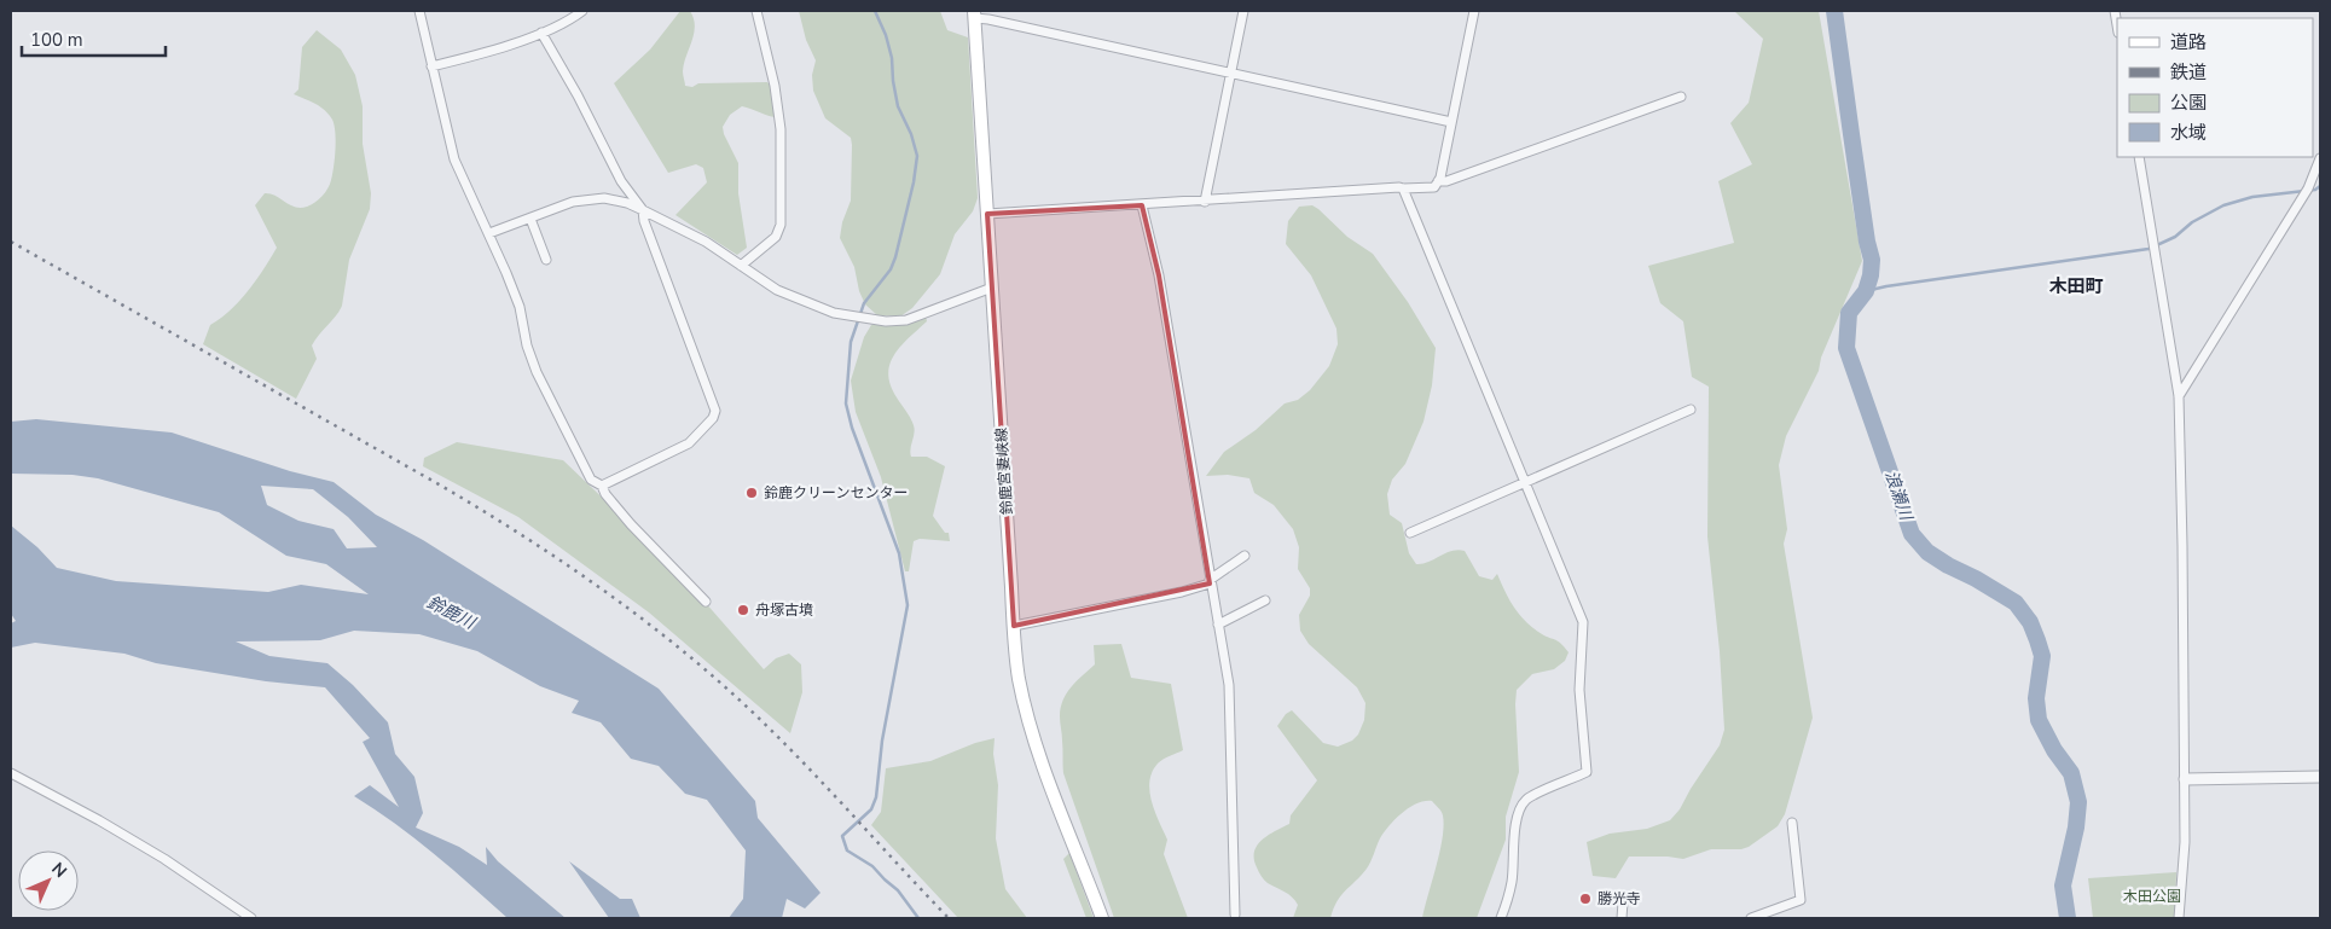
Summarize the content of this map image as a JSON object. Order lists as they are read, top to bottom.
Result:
{
  "streets": {
    "main road": ["鈴鹿宮妻峡線"]
  },
  "districts": ["木田町"],
  "water": ["浪瀬川", "鈴鹿川"],
  "parks": ["木田公園"],
  "places": ["鈴鹿クリーンセンター", "舟塚古墳", "勝光寺"],
  "legend": [
    "道路",
    "鉄道",
    "公園",
    "水域"
  ],
  "scale_bar": "100 m",
  "north": "top right"
}
